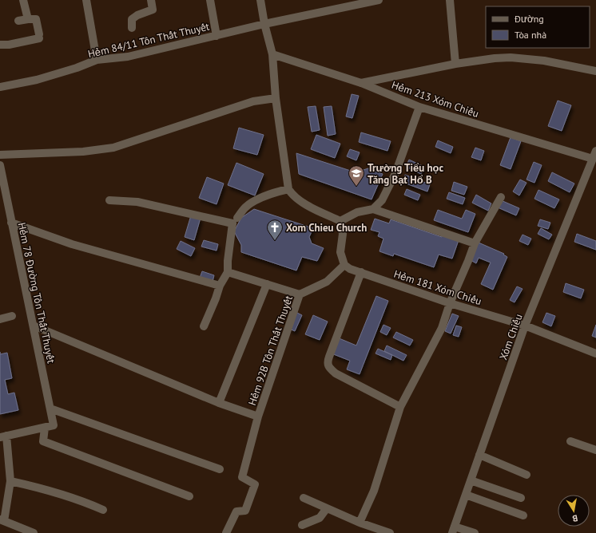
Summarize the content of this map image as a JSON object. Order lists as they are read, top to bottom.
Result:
{
  "streets": {
    "street": [
      "Hẻm 84/11 Tôn Thất Thuyết",
      "Hẻm 213 Xóm Chiếu",
      "Hẻm 181 Xóm Chiếu",
      "Hẻm 78 Đường Tôn Thất Thuyết",
      "Xóm Chiếu",
      "Hẻm 92B Tôn Thất Thuyết"
    ]
  },
  "crossings": [
    ["Hẻm 213 Xóm Chiếu", "Xóm Chiếu"],
    ["Hẻm 181 Xóm Chiếu", "Xóm Chiếu"],
    ["Hẻm 181 Xóm Chiếu", "Hẻm 92B Tôn Thất Thuyết"]
  ],
  "places": {
    "school or university": ["Trường Tiểu học Tăng Bạt Hổ B"],
    "church": ["Xom Chieu Church"]
  },
  "legend": ["Đường", "Tòa nhà"],
  "north": "bottom"
}
